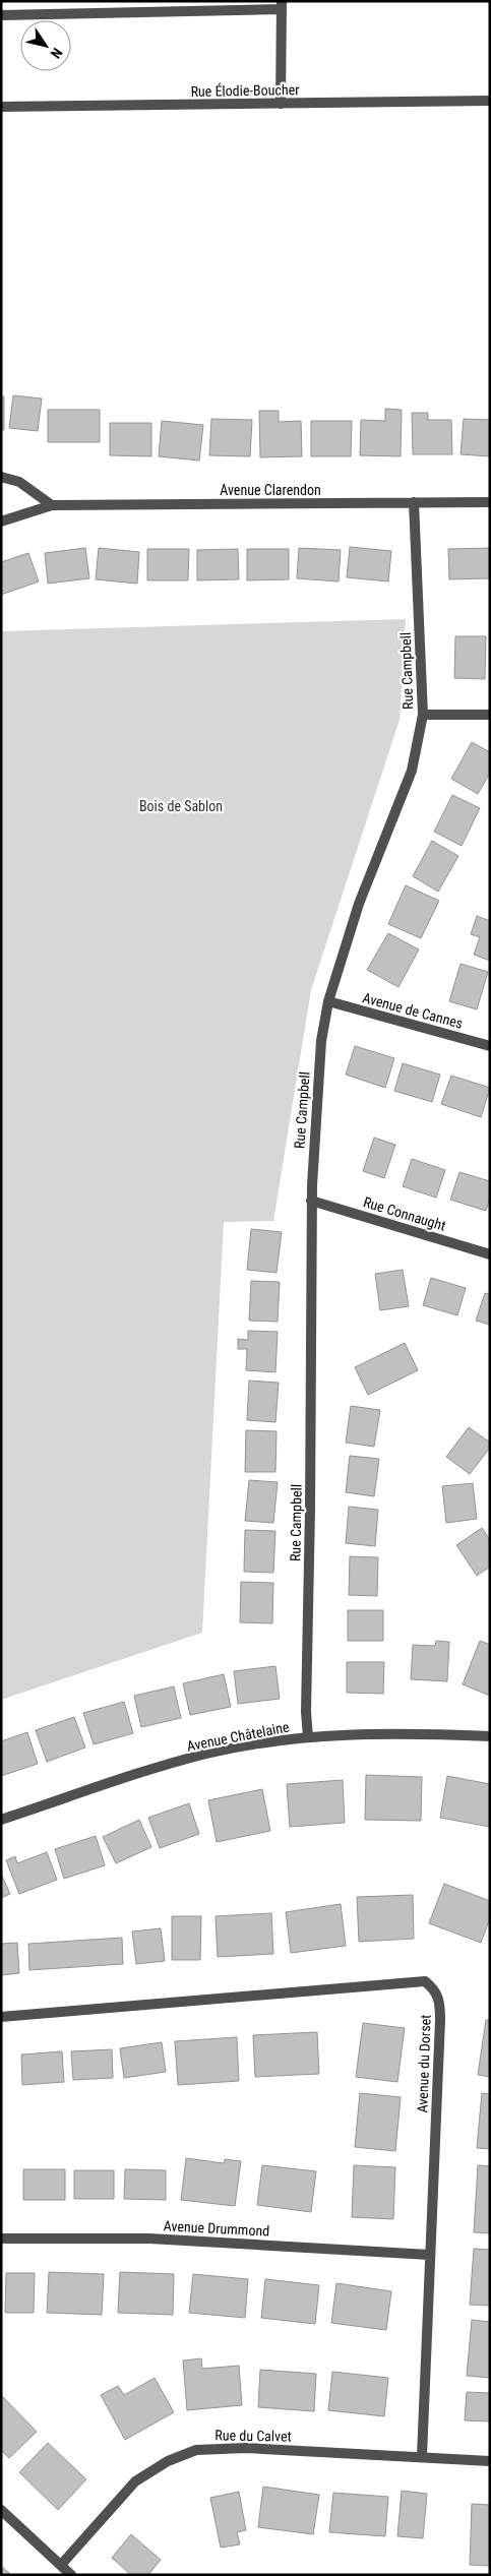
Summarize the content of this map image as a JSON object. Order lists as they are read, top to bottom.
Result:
{
  "streets": {
    "street": [
      "Rue Élodie-Boucher",
      "Avenue Clarendon",
      "Rue Campbell",
      "Avenue de Cannes",
      "Rue Connaught",
      "Avenue Châtelaine",
      "Avenue du Dorset",
      "Avenue Drummond",
      "Rue du Calvet"
    ]
  },
  "crossings": [
    ["Avenue Clarendon", "Rue Campbell"],
    ["Rue Campbell", "Avenue de Cannes"],
    ["Rue Campbell", "Rue Connaught"],
    ["Rue Campbell", "Avenue Châtelaine"],
    ["Avenue du Dorset", "Avenue Drummond"],
    ["Avenue du Dorset", "Rue du Calvet"]
  ],
  "parks": ["Bois de Sablon"],
  "north": "bottom right"
}
